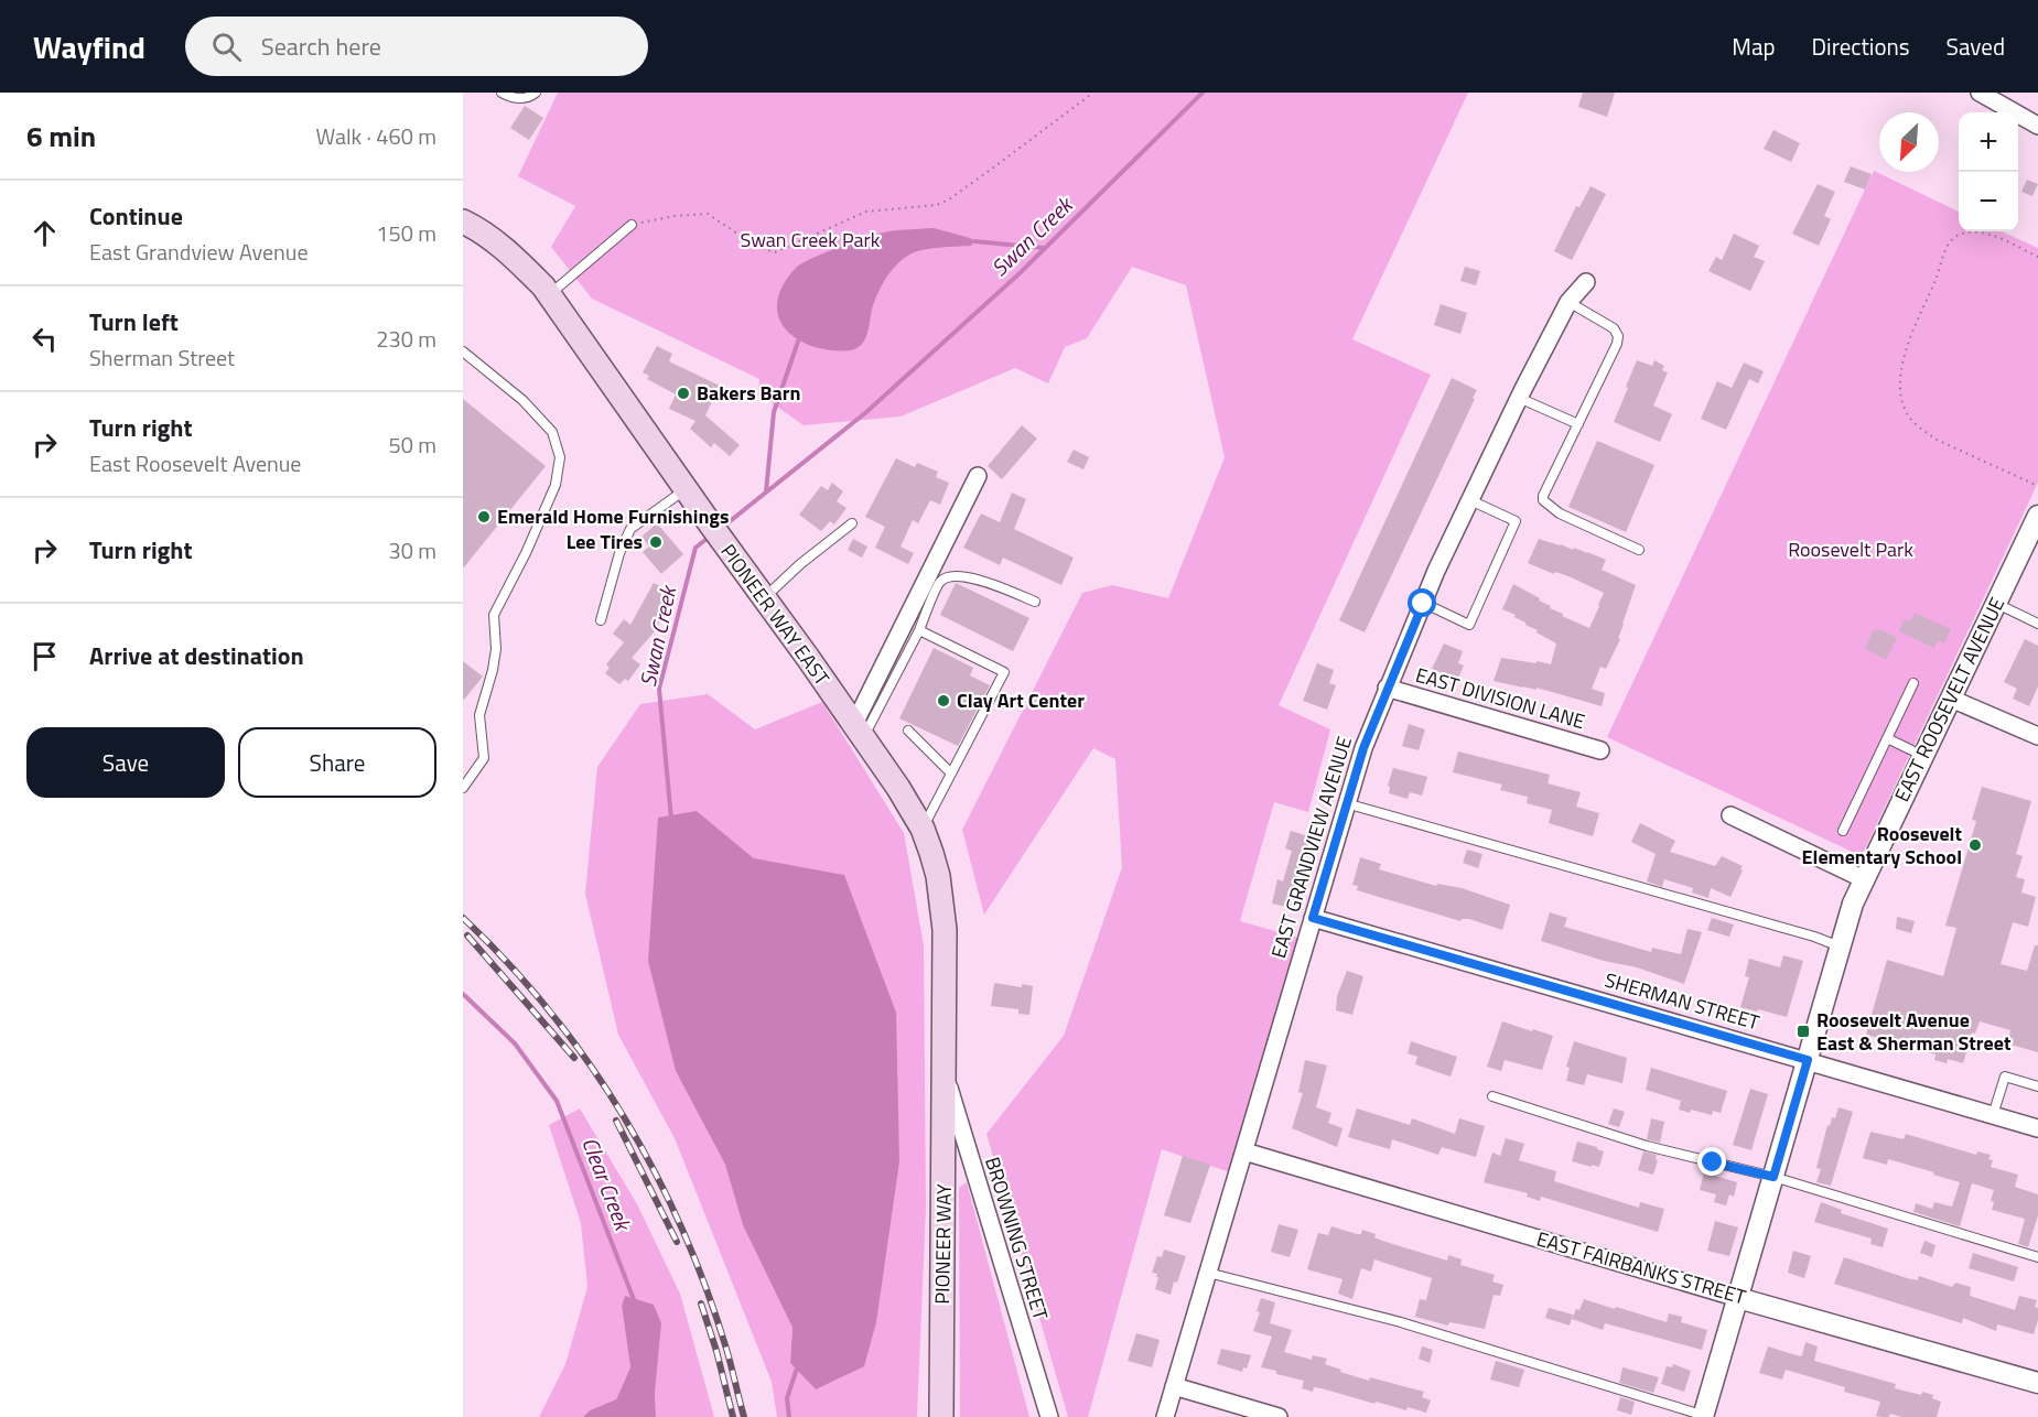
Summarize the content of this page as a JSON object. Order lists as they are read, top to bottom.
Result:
{
  "streets": {
    "main road": ["PIONEER WAY EAST", "PIONEER WAY"],
    "street": [
      "EAST DIVISION LANE",
      "EAST ROOSEVELT AVENUE",
      "EAST GRANDVIEW AVENUE",
      "SHERMAN STREET",
      "BROWNING STREET",
      "EAST FAIRBANKS STREET"
    ]
  },
  "crossings": [
    ["PIONEER WAY EAST", "BROWNING STREET"],
    ["PIONEER WAY EAST", "PIONEER WAY"],
    ["EAST DIVISION LANE", "EAST GRANDVIEW AVENUE"],
    ["EAST ROOSEVELT AVENUE", "SHERMAN STREET"],
    ["EAST ROOSEVELT AVENUE", "EAST FAIRBANKS STREET"],
    ["EAST GRANDVIEW AVENUE", "SHERMAN STREET"],
    ["EAST GRANDVIEW AVENUE", "EAST FAIRBANKS STREET"],
    ["BROWNING STREET", "PIONEER WAY"]
  ],
  "water": ["Swan Creek", "Clear Creek"],
  "parks": ["Swan Creek Park", "Roosevelt Park"],
  "places": {
    "other": [
      "Bakers Barn",
      "Emerald Home Furnishings",
      "Lee Tires",
      "Clay Art Center",
      "Roosevelt Elementary School"
    ],
    "transit": ["Roosevelt Avenue East & Sherman Street"]
  },
  "north": "bottom left",
  "page": {
    "header": "Wayfind",
    "search": "Search here",
    "nav": ["Map", "Directions", "Saved"],
    "heading": ["6 min", "Walk · 460 m"],
    "map_buttons": ["+", "−"],
    "list": [
      ["Continue", "East Grandview Avenue", "150 m"],
      ["Turn left", "Sherman Street", "230 m"],
      ["Turn right", "East Roosevelt Avenue", "50 m"],
      ["Turn right", "30 m"],
      "Arrive at destination"
    ],
    "buttons": ["Save", "Share"]
  }
}
